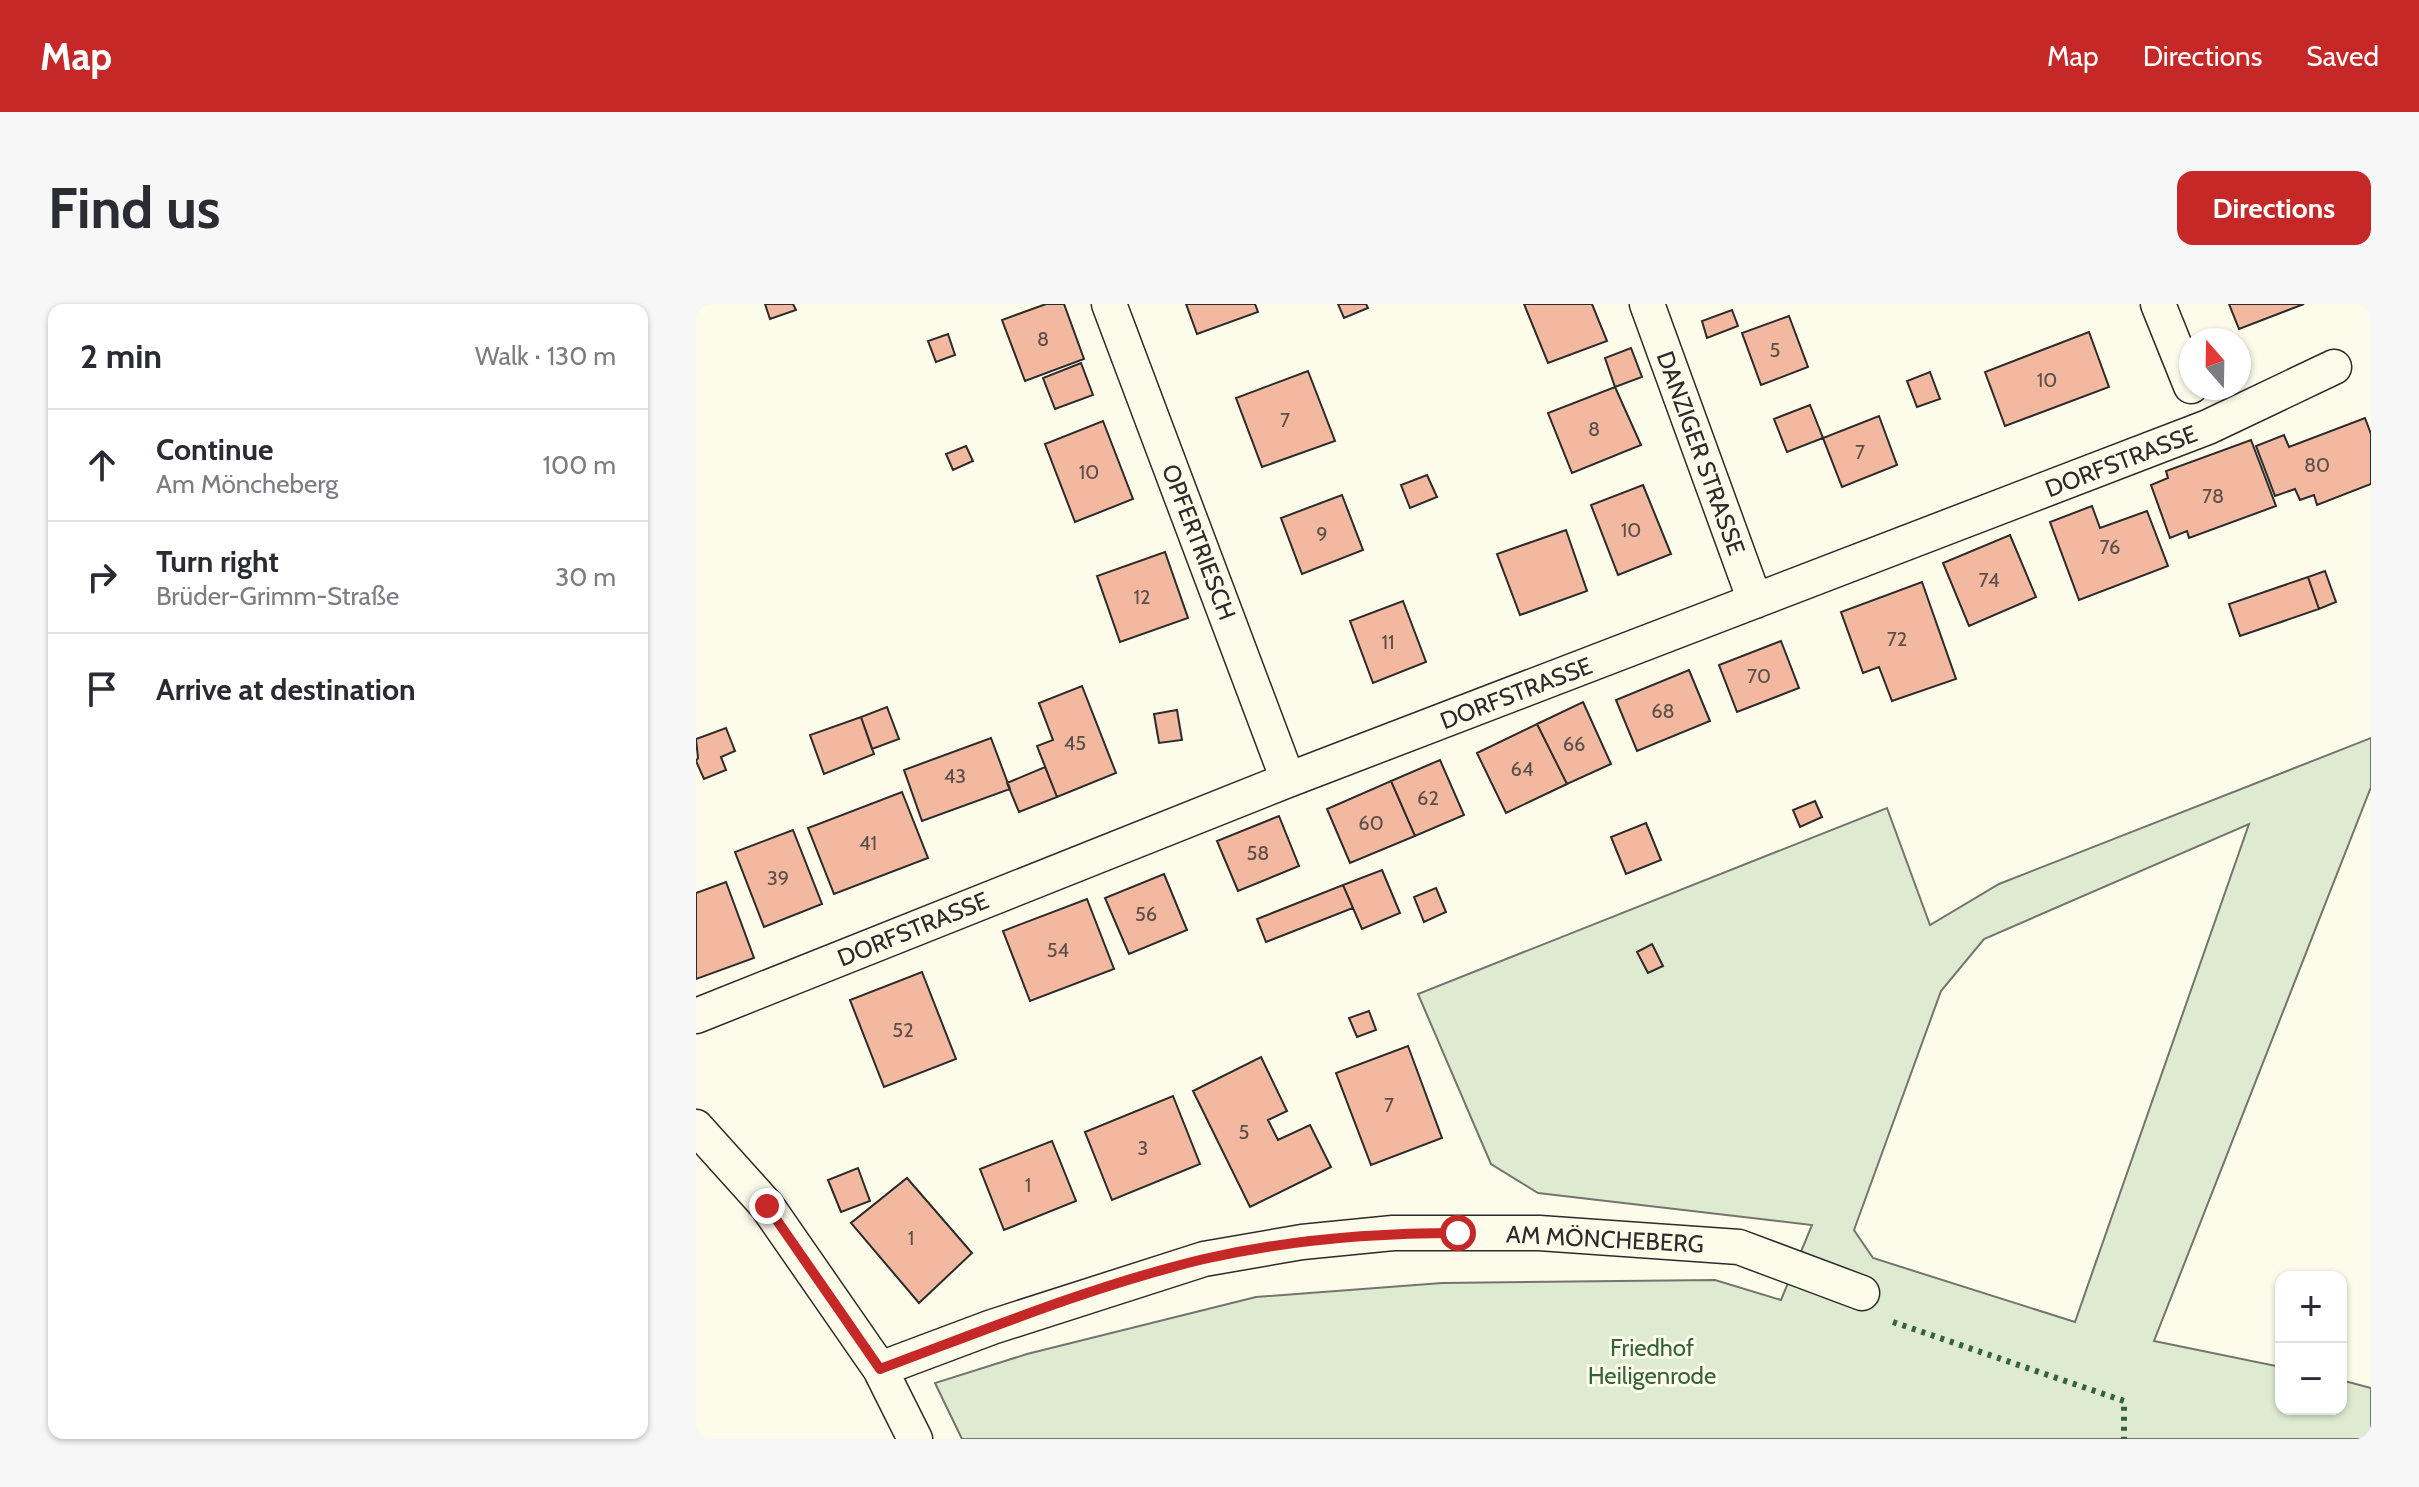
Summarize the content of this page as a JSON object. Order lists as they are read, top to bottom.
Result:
{
  "streets": {
    "street": [
      "DANZIGER STRASSE",
      "DORFSTRASSE",
      "OPFERTRIESCH",
      "AM MÖNCHEBERG"
    ]
  },
  "crossings": [
    ["DANZIGER STRASSE", "DORFSTRASSE"],
    ["DORFSTRASSE", "OPFERTRIESCH"]
  ],
  "parks": ["Friedhof Heiligenrode"],
  "house_numbers": [
    "8",
    "5",
    "10",
    "7",
    "8",
    "7",
    "80",
    "10",
    "78",
    "10",
    "9",
    "76",
    "74",
    "12",
    "72",
    "11",
    "70",
    "68",
    "45",
    "66",
    "64",
    "43",
    "62",
    "60",
    "41",
    "58",
    "39",
    "56",
    "54",
    "52",
    "7",
    "5",
    "3",
    "1",
    "1"
  ],
  "north": "top",
  "page": {
    "header": "Map",
    "nav": ["Map", "Directions", "Saved"],
    "buttons": "Directions",
    "title": "Find us",
    "heading": ["2 min", "Walk · 130 m"],
    "list": [
      ["Continue", "Am Möncheberg", "100 m"],
      ["Turn right", "Brüder-Grimm-Straße", "30 m"],
      "Arrive at destination"
    ],
    "map_buttons": ["+", "−"]
  }
}
